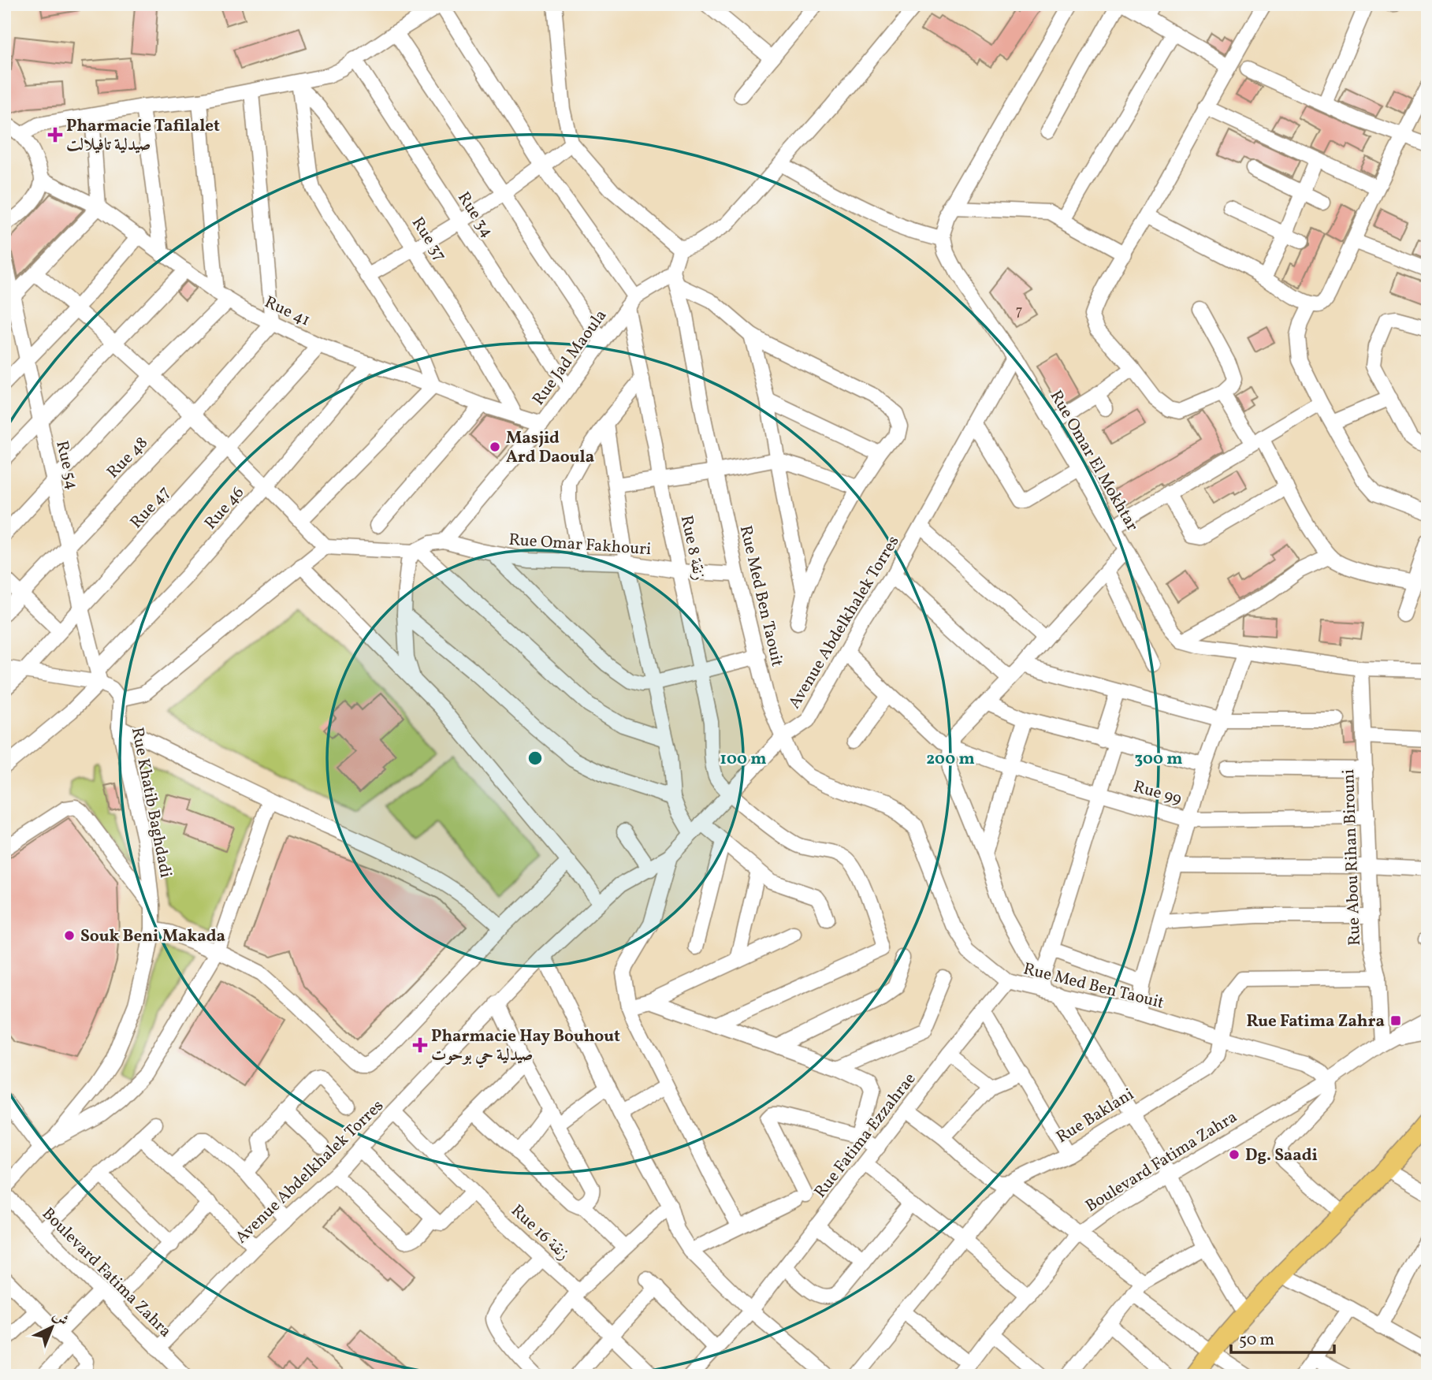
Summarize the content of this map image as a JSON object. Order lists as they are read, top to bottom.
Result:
{
  "streets": {
    "street": [
      "Rue 34",
      "Rue 37",
      "Rue 41",
      "Rue Jad Maoula",
      "Rue 48",
      "Rue Omar El Mokhtar",
      "Rue 54",
      "Rue 47",
      "Rue 46",
      "Rue Omar Fakhouri",
      "Rue 8 زنقة",
      "Rue Med Ben Taouit",
      "Avenue Abdelkhalek Torres",
      "Rue 99",
      "Rue Khatib Baghdadi",
      "Rue Abou Rihan Birouni",
      "Rue Baklani",
      "Rue Fatima Ezzahrae",
      "Boulevard Fatima Zahra",
      "Rue 16 زنقة"
    ]
  },
  "crossings": [
    ["Rue 34", "Rue Jad Maoula"],
    ["Rue 37", "Rue 41"],
    ["Rue 41", "Rue Jad Maoula"],
    ["Rue 41", "Rue 48"],
    ["Rue 41", "Rue 47"],
    ["Rue 41", "Rue 46"],
    ["Rue Jad Maoula", "Rue Omar Fakhouri"],
    ["Rue Jad Maoula", "Rue 8 زنقة"],
    ["Rue Jad Maoula", "Rue Med Ben Taouit"],
    ["Rue 48", "Rue 54"],
    ["Rue Omar El Mokhtar", "Avenue Abdelkhalek Torres"],
    ["Rue 54", "Rue 47"],
    ["Rue 54", "Rue 46"],
    ["Rue Omar Fakhouri", "Rue 8 زنقة"],
    ["Rue Omar Fakhouri", "Rue Med Ben Taouit"],
    ["Rue 8 زنقة", "Avenue Abdelkhalek Torres"],
    ["Rue Med Ben Taouit", "Avenue Abdelkhalek Torres"],
    ["Rue Med Ben Taouit", "Rue Baklani"],
    ["Rue Med Ben Taouit", "Rue Fatima Ezzahrae"],
    ["Rue Med Ben Taouit", "Boulevard Fatima Zahra"],
    ["Avenue Abdelkhalek Torres", "Rue 99"],
    ["Avenue Abdelkhalek Torres", "Boulevard Fatima Zahra"],
    ["Avenue Abdelkhalek Torres", "Rue 16 زنقة"],
    ["Rue 99", "Rue Abou Rihan Birouni"],
    ["Rue Abou Rihan Birouni", "Rue Baklani"],
    ["Rue Abou Rihan Birouni", "Boulevard Fatima Zahra"]
  ],
  "places": {
    "health": ["Pharmacie Tafilalet صيدلية تافيلالت", "Pharmacie Hay Bouhout صيدلية حي بوحوت"],
    "other": ["Masjid Ard Daoula", "Souk Beni Makada", "Dg. Saadi"],
    "transit": ["Rue Fatima Zahra"]
  },
  "house_numbers": ["7"],
  "scale_bar": "50 m",
  "north": "top right",
  "rings": ["100 m", "200 m", "300 m"]
}
